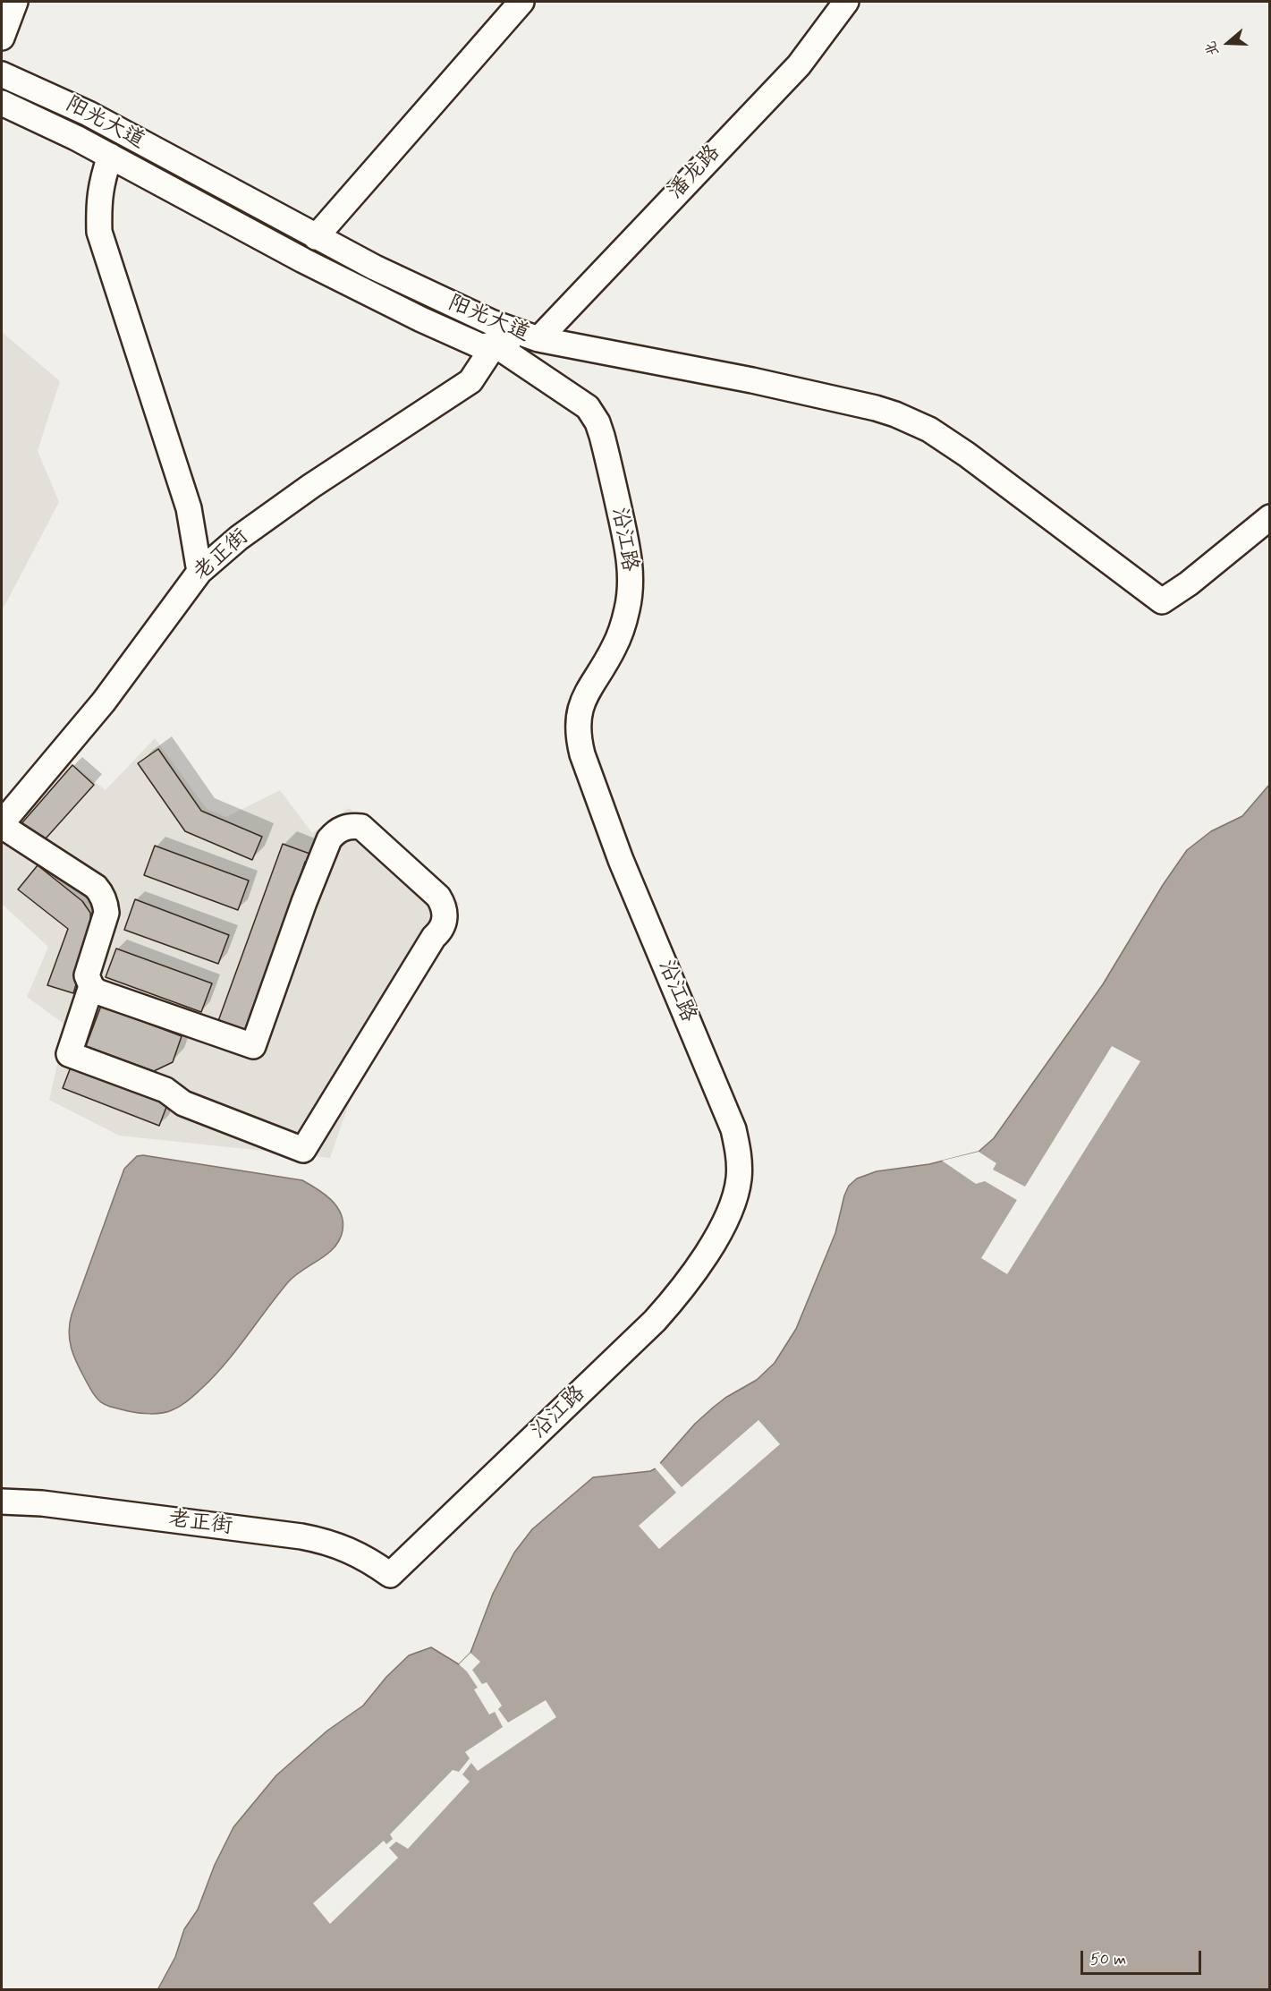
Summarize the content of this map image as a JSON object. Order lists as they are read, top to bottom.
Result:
{
  "streets": {
    "street": [
      "阳光大道",
      "潘龙路",
      "沿江路",
      "老正街"
    ]
  },
  "crossings": [
    ["阳光大道", "潘龙路"],
    ["阳光大道", "沿江路"],
    ["阳光大道", "老正街"],
    ["沿江路", "老正街"]
  ],
  "scale_bar": "50 m",
  "north": "left"
}
